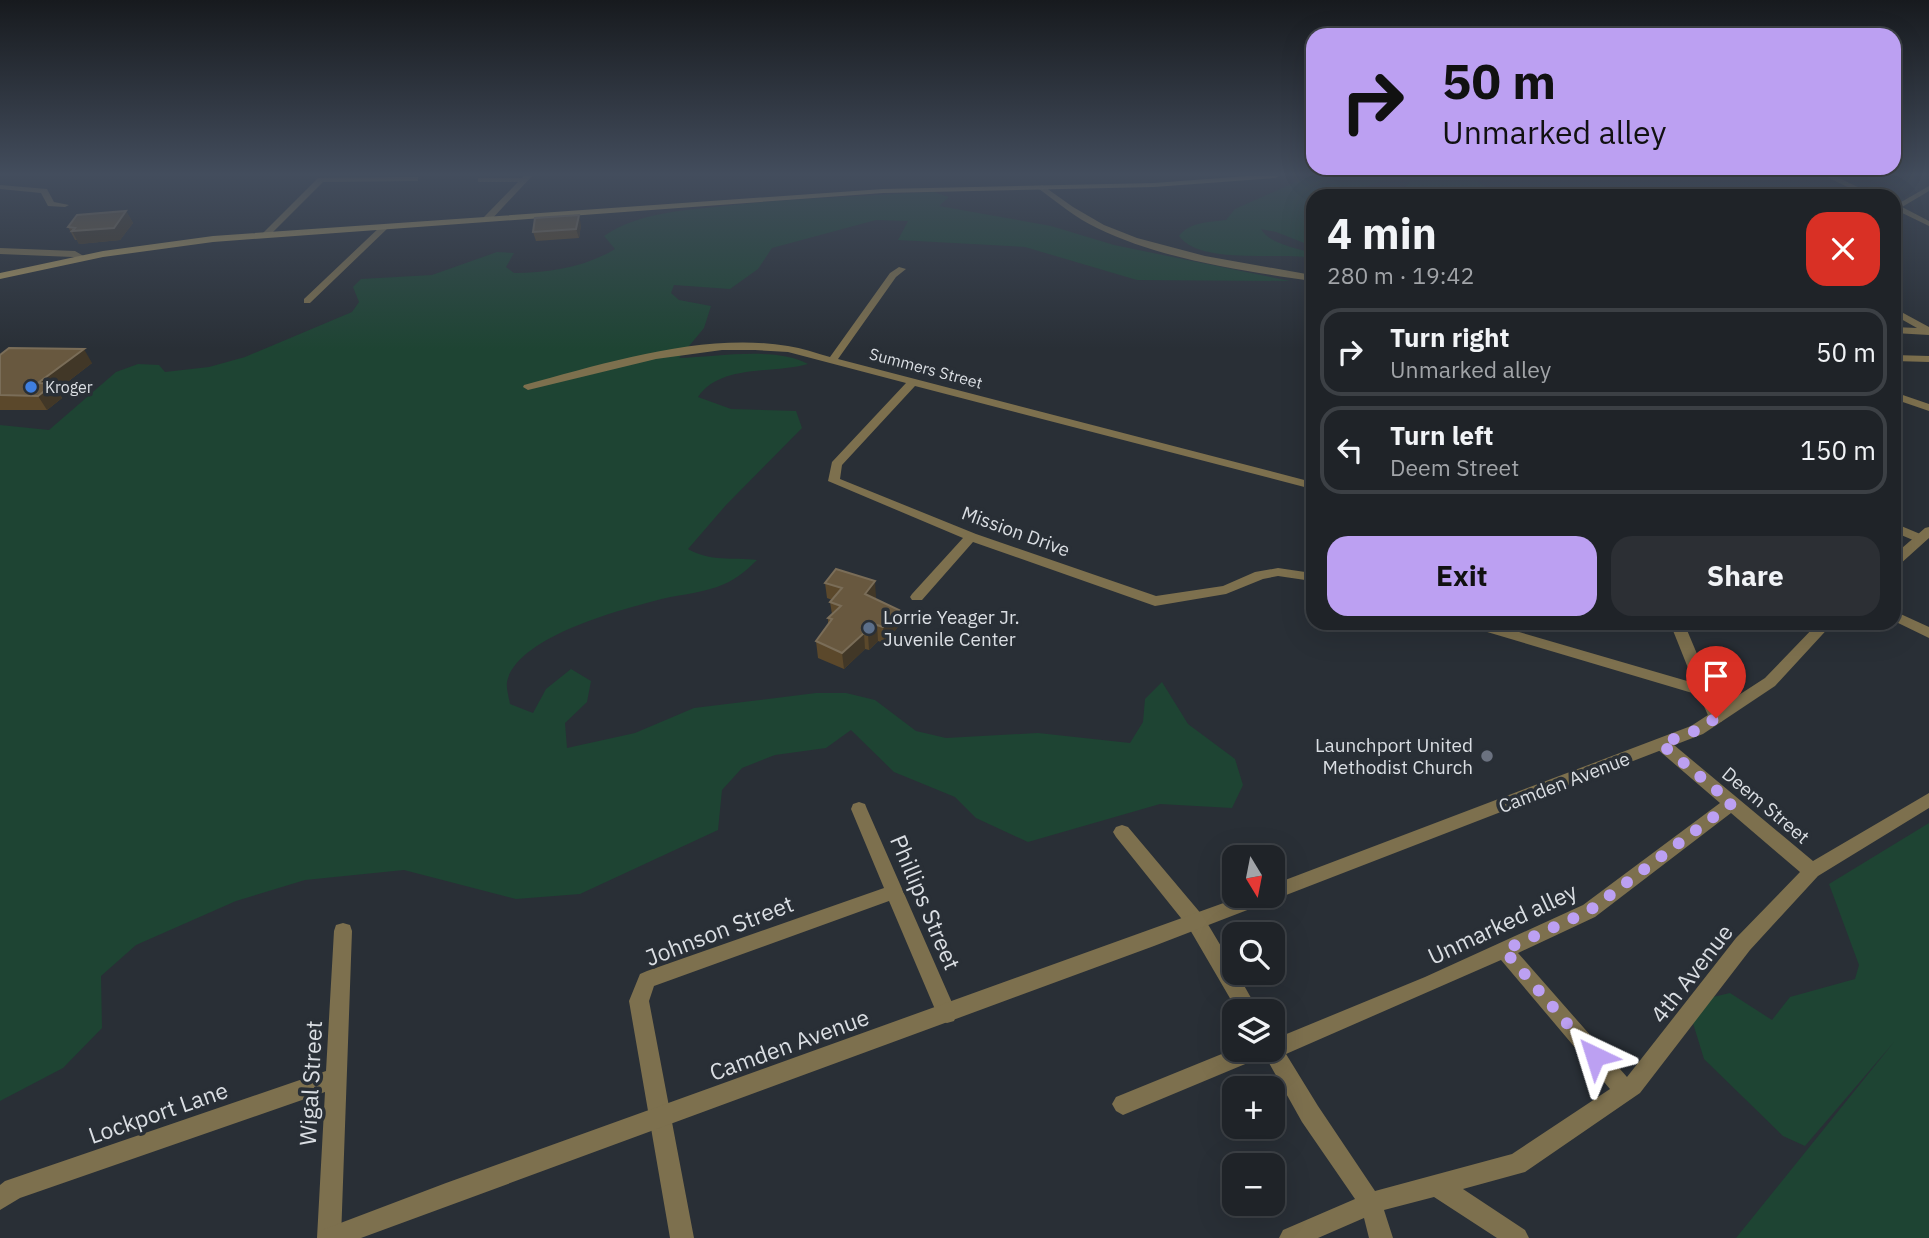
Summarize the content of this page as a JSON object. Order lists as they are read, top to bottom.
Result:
{
  "streets": {
    "street": [
      "Summers Street",
      "Mission Drive",
      "Camden Avenue",
      "Deem Street",
      "Phillips Street",
      "Unmarked alley",
      "Johnson Street",
      "4th Avenue",
      "Wigal Street",
      "Lockport Lane"
    ]
  },
  "crossings": [
    ["Summers Street", "Mission Drive"],
    ["Camden Avenue", "Deem Street"],
    ["Camden Avenue", "Phillips Street"],
    ["Camden Avenue", "Johnson Street"],
    ["Camden Avenue", "Wigal Street"],
    ["Deem Street", "Unmarked alley"],
    ["Deem Street", "4th Avenue"],
    ["Phillips Street", "Johnson Street"],
    ["Wigal Street", "Lockport Lane"]
  ],
  "places": ["Kroger", "Lorrie Yeager Jr. Juvenile Center", "Launchport United Methodist Church"],
  "north": "bottom",
  "page": {
    "turn": ["50 m", "Unmarked alley"],
    "heading": ["4 min", "280 m · 19:42"],
    "list": [
      {
        "name": "Turn right",
        "note": "Unmarked alley",
        "value": "50 m"
      },
      {
        "name": "Turn left",
        "note": "Deem Street",
        "value": "150 m"
      }
    ],
    "buttons": ["Exit", "Share"],
    "map_buttons": ["+", "−"]
  }
}
